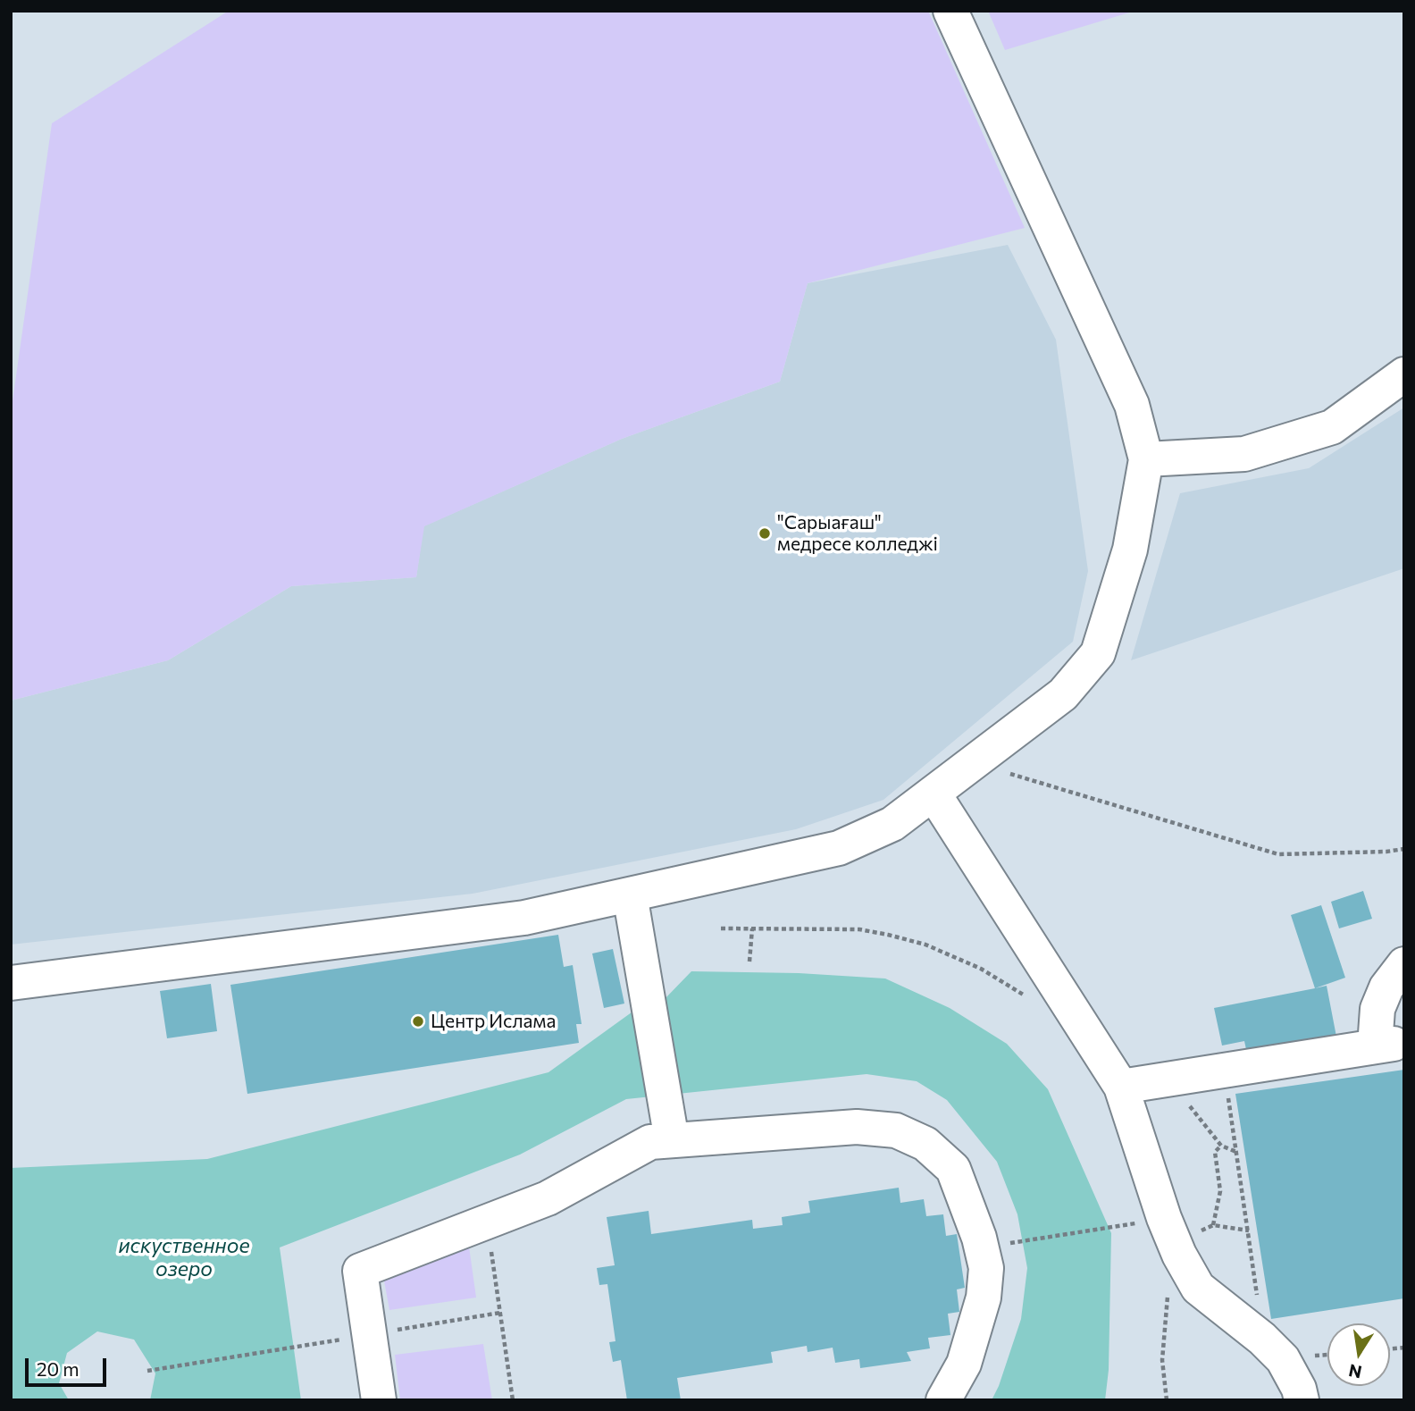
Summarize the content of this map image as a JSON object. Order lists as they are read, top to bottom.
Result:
{
  "water": ["искуственное озеро"],
  "places": ["\"Сарыағаш\" медресе колледжі", "Центр Ислама"],
  "scale_bar": "20 m",
  "north": "bottom"
}
